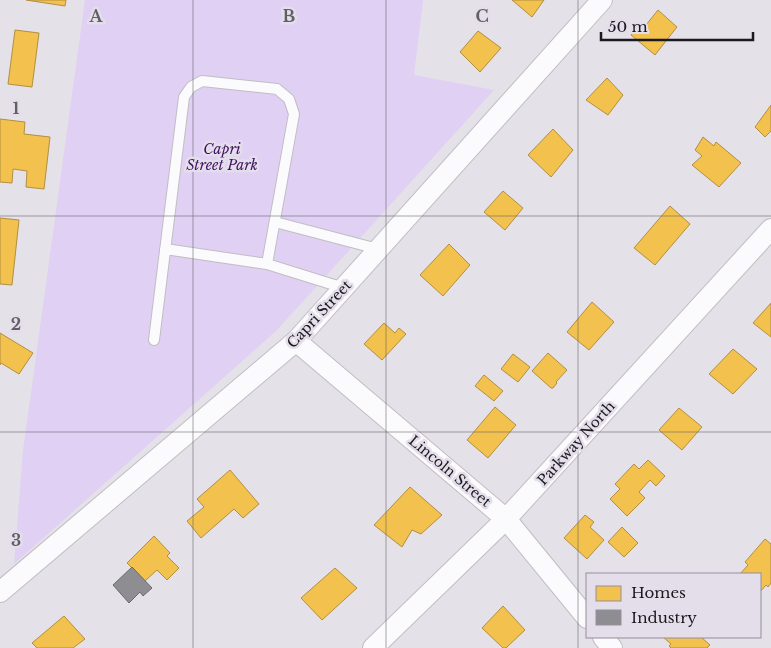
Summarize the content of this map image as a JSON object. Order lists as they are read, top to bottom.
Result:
{
  "streets": {
    "street": ["Capri Street", "Parkway North", "Lincoln Street"]
  },
  "crossings": [
    ["Capri Street", "Lincoln Street"],
    ["Parkway North", "Lincoln Street"]
  ],
  "parks": ["Capri Street Park"],
  "legend": ["Homes", "Industry"],
  "scale_bar": "50 m",
  "grid": {
    "columns": ["A", "B", "C"],
    "rows": ["1", "2", "3"]
  }
}
